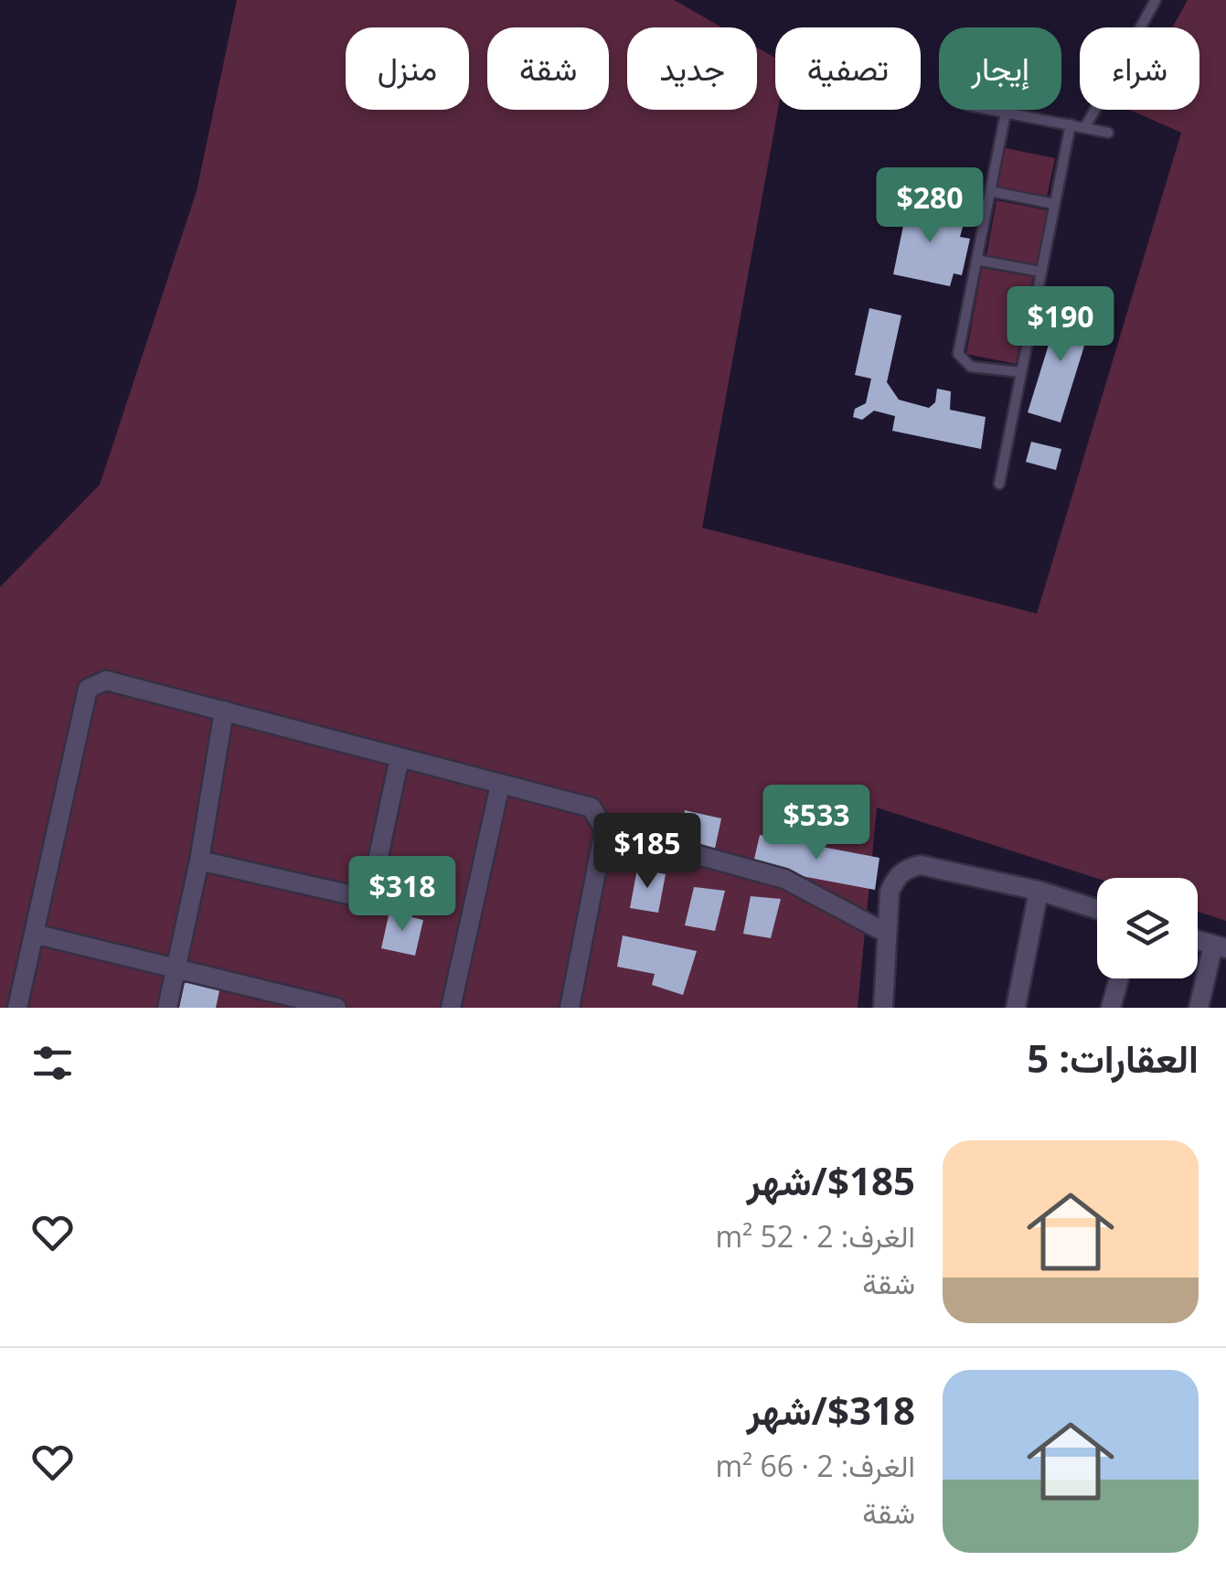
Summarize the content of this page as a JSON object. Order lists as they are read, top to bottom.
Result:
{
  "page": {
    "chip": [
      "شراء",
      "إيجار",
      "تصفية",
      "جديد",
      "شقة",
      "منزل"
    ],
    "price": [
      "$280",
      "$190",
      "$533",
      "$185",
      "$318"
    ],
    "heading": "العقارات: 5",
    "list": [
      {
        "name": "$185/شهر",
        "note": "الغرف: 2 · 52 m² · شقة"
      },
      {
        "name": "$318/شهر",
        "note": "الغرف: 2 · 66 m² · شقة"
      }
    ]
  }
}
